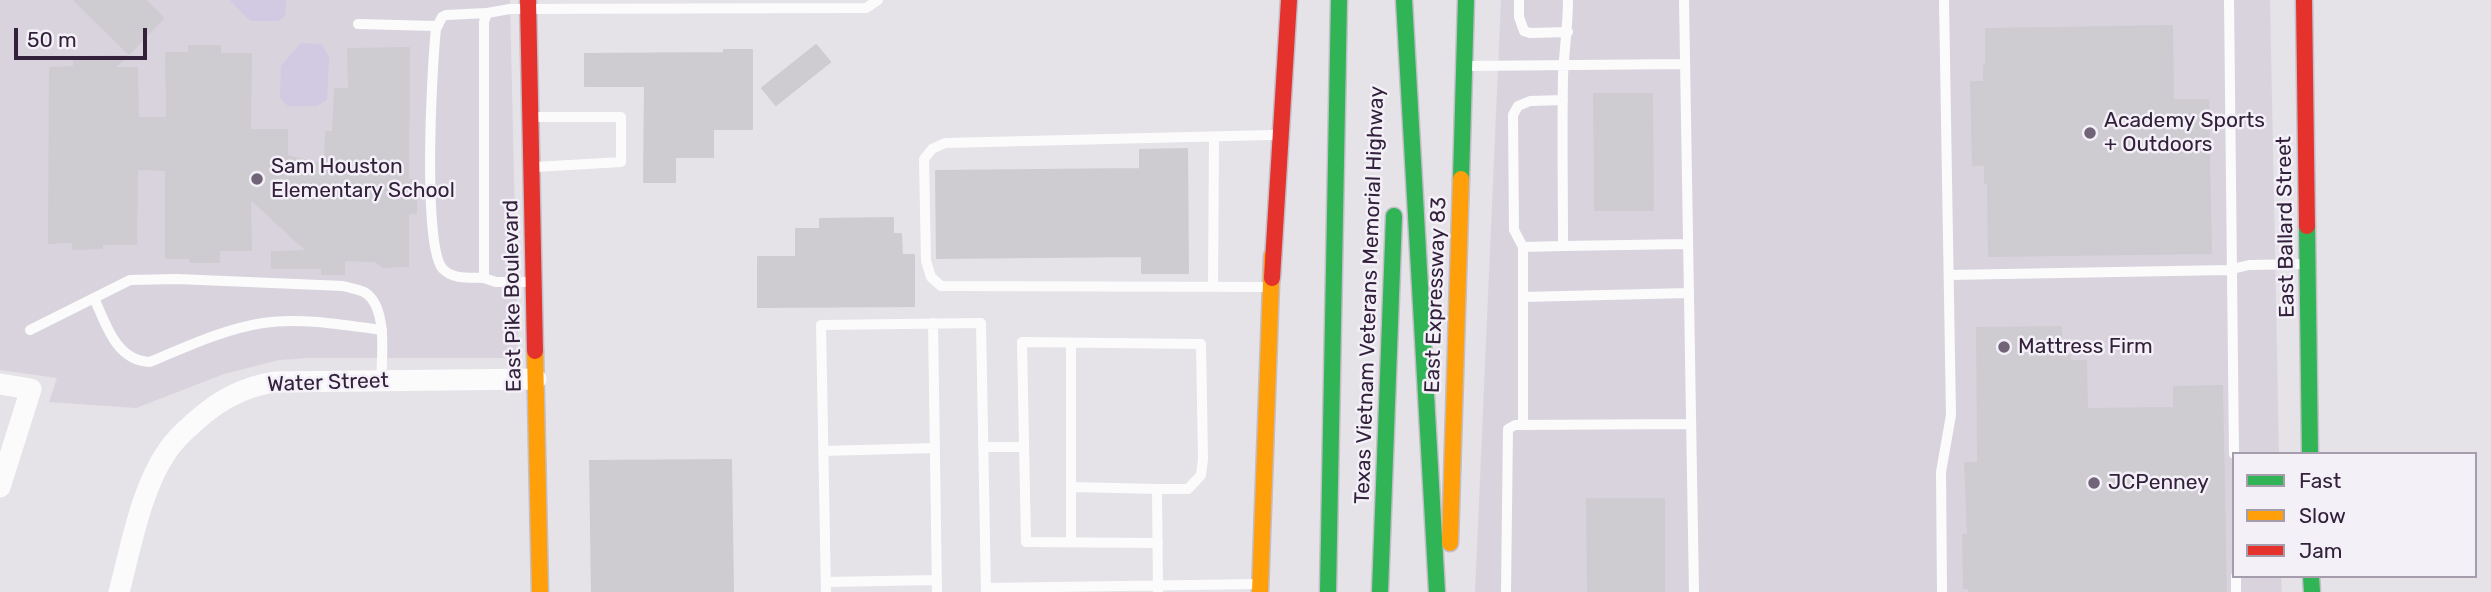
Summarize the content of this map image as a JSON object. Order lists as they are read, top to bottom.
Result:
{
  "streets": {
    "main road": [
      "East Ballard Street",
      "Texas Vietnam Veterans Memorial Highway",
      "East Expressway 83",
      "East Pike Boulevard"
    ],
    "street": ["Water Street"]
  },
  "crossings": [
    ["East Pike Boulevard", "Water Street"]
  ],
  "places": [
    "Academy Sports + Outdoors",
    "Sam Houston Elementary School",
    "Mattress Firm",
    "JCPenney"
  ],
  "legend": ["Fast", "Slow", "Jam"],
  "scale_bar": "50 m"
}
